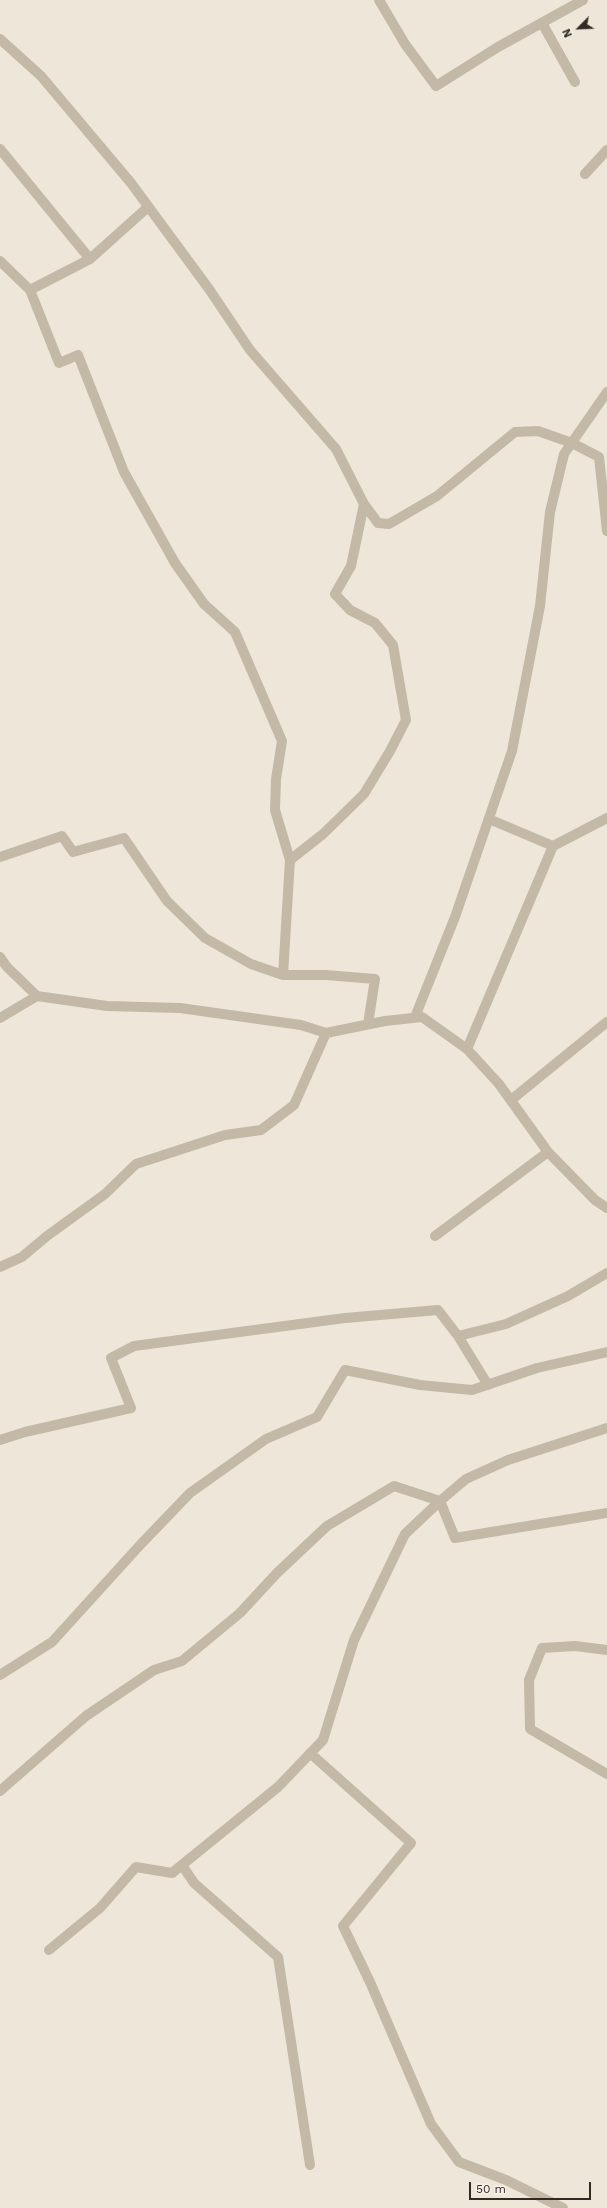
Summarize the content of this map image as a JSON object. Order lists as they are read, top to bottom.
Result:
{
  "scale_bar": "50 m",
  "north": "bottom left"
}
